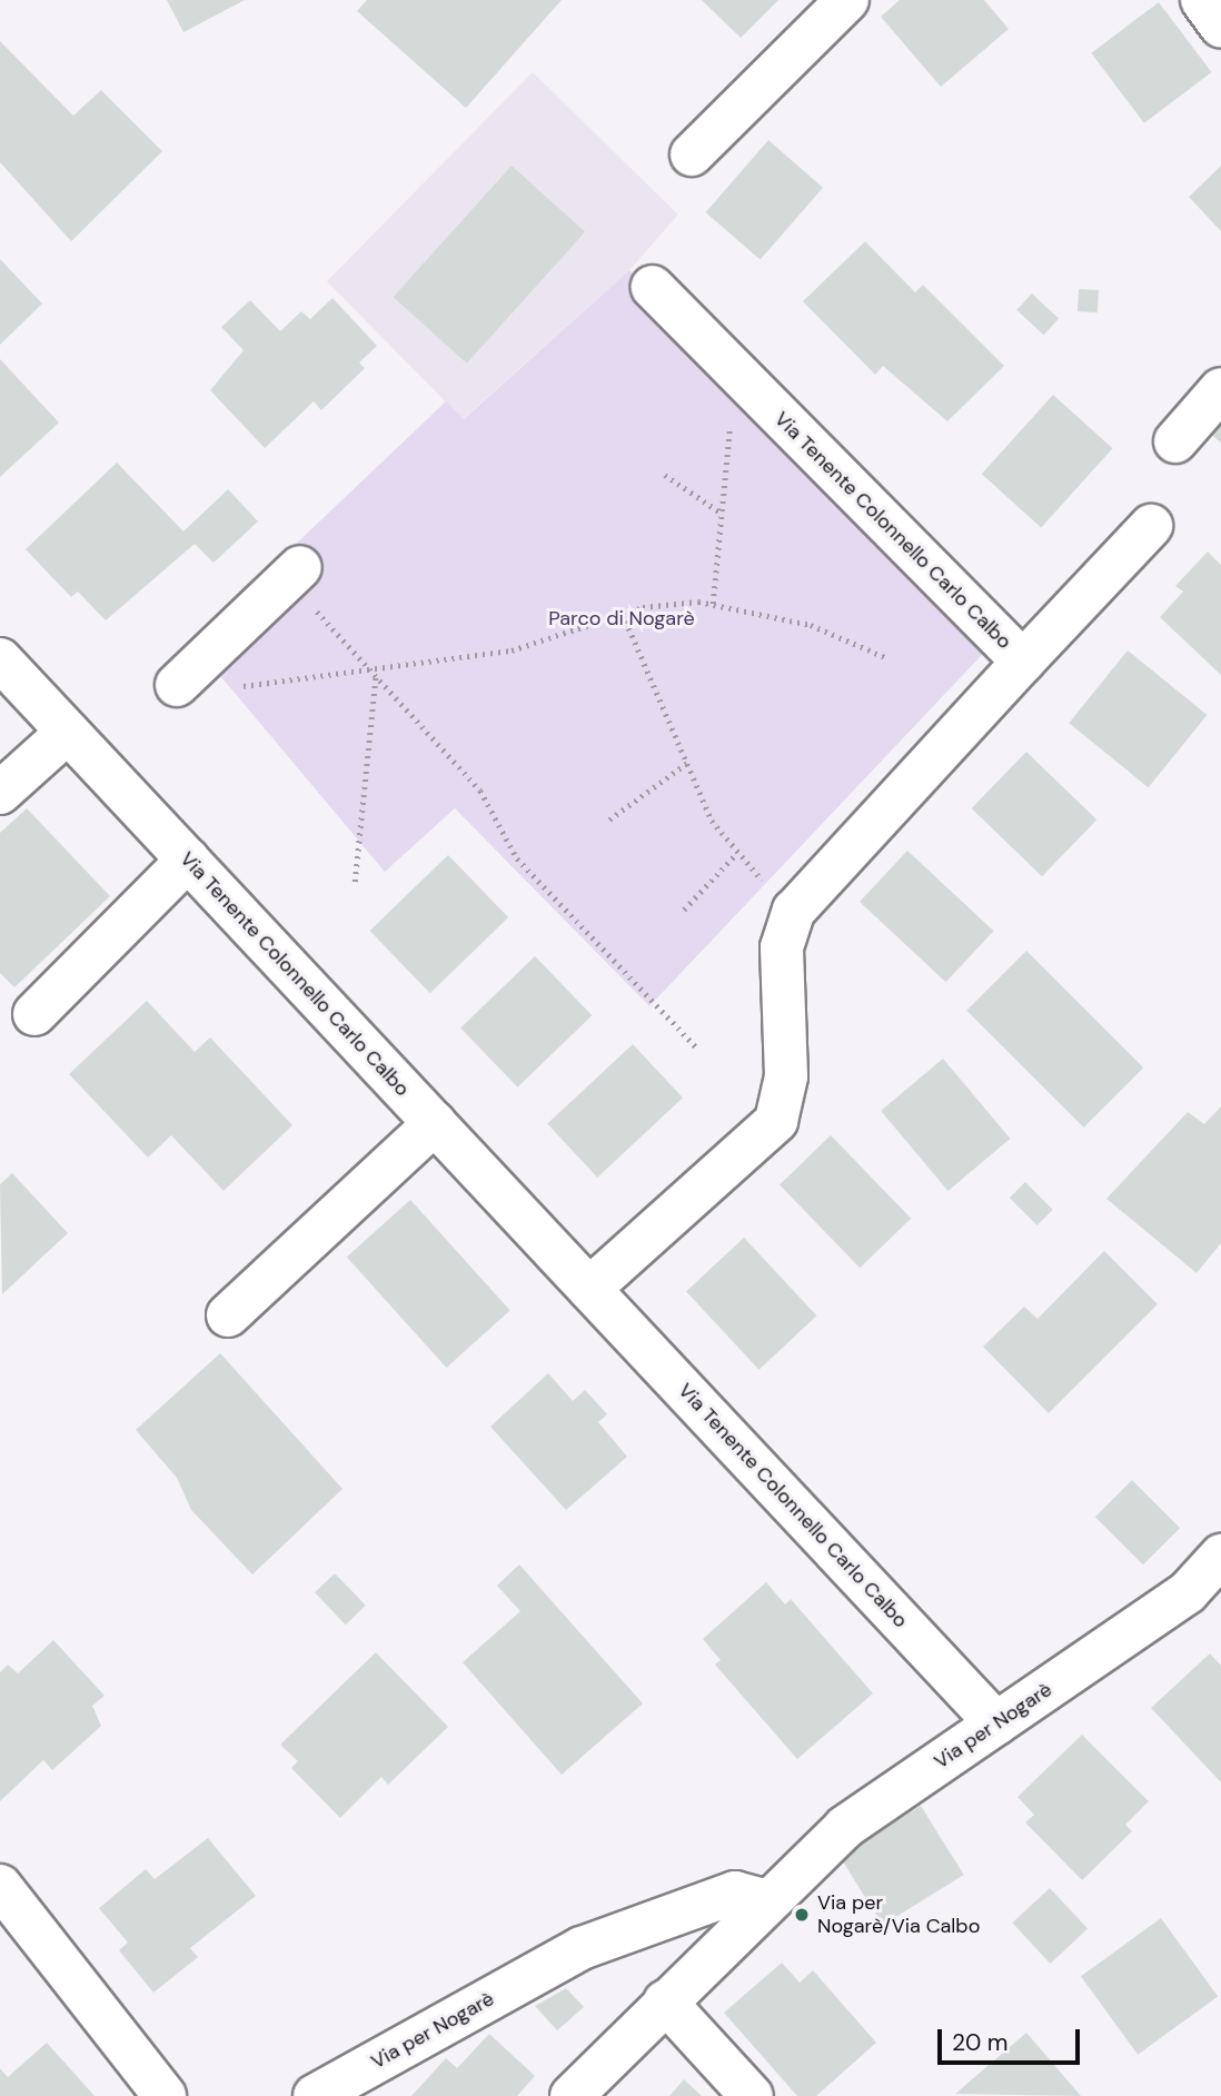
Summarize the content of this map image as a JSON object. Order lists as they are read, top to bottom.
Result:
{
  "streets": {
    "street": ["Via Tenente Colonnello Carlo Calbo", "Via per Nogarè"]
  },
  "crossings": [
    ["Via Tenente Colonnello Carlo Calbo", "Via per Nogarè"]
  ],
  "parks": ["Parco di Nogarè"],
  "places": ["Via per Nogarè/Via Calbo"],
  "scale_bar": "20 m"
}
